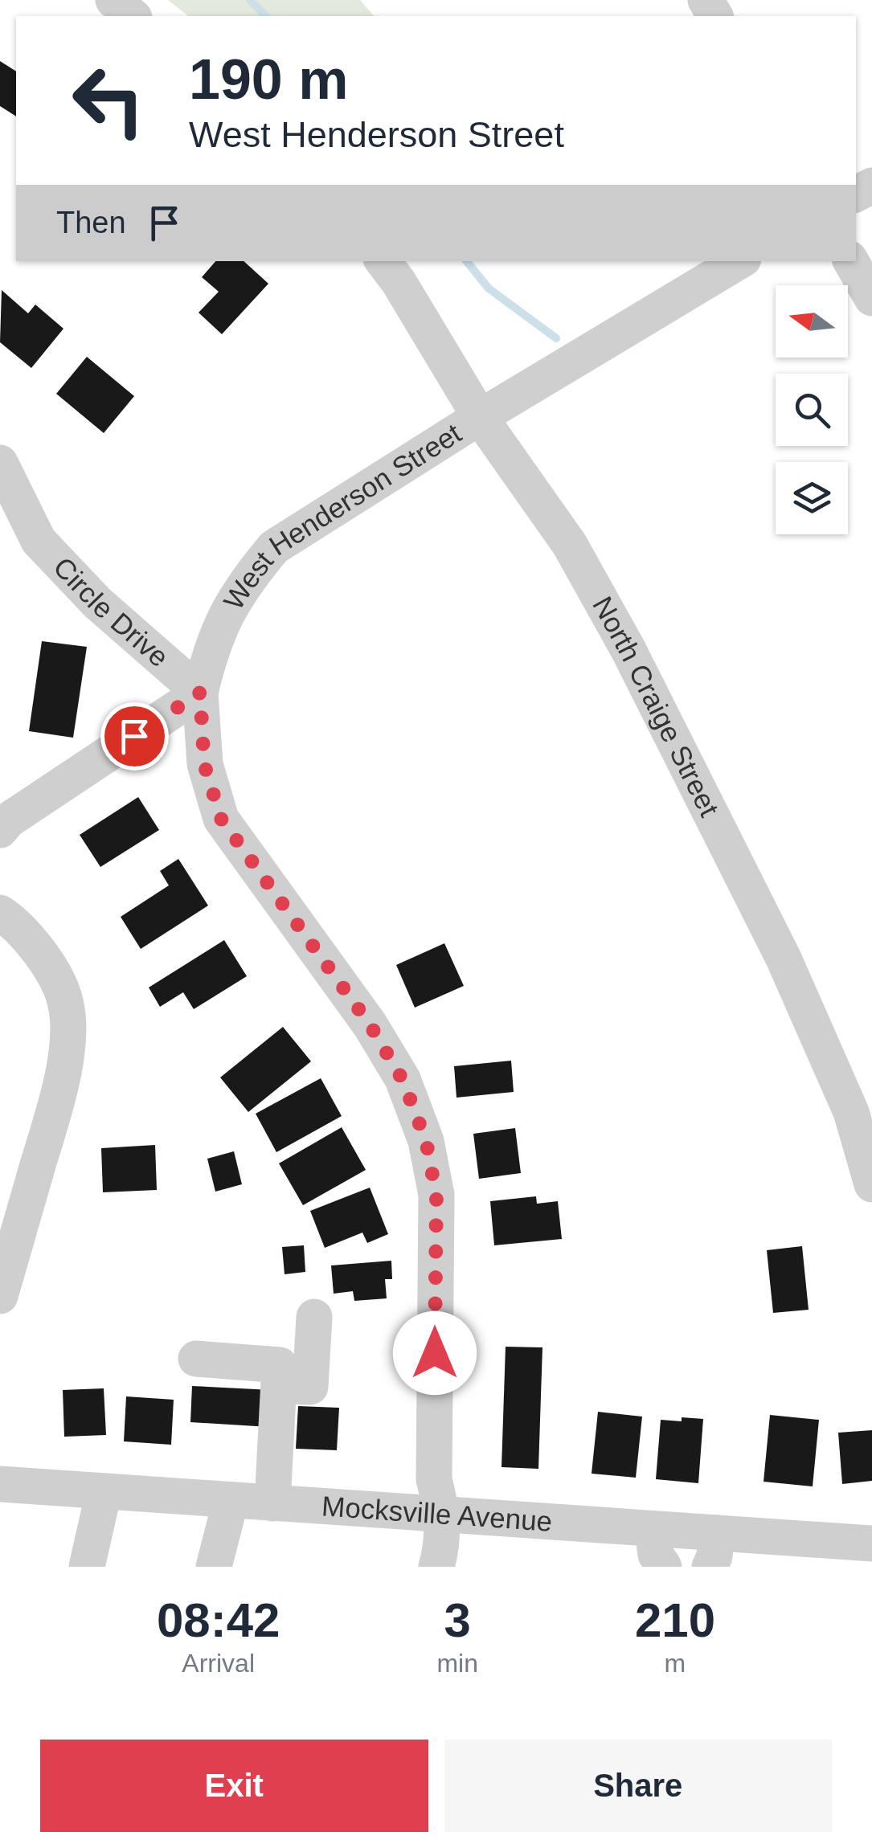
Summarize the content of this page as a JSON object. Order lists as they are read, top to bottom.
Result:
{
  "streets": {
    "street": [
      "West Henderson Street",
      "Circle Drive",
      "North Craige Street",
      "Mocksville Avenue"
    ]
  },
  "crossings": [
    ["West Henderson Street", "Circle Drive"],
    ["West Henderson Street", "North Craige Street"]
  ],
  "north": "left",
  "page": {
    "turn": ["190 m", "West Henderson Street"],
    "then": "Then",
    "eta": [
      "08:42",
      "Arrival",
      "3",
      "min",
      "210",
      "m"
    ],
    "buttons": ["Exit", "Share"]
  }
}
